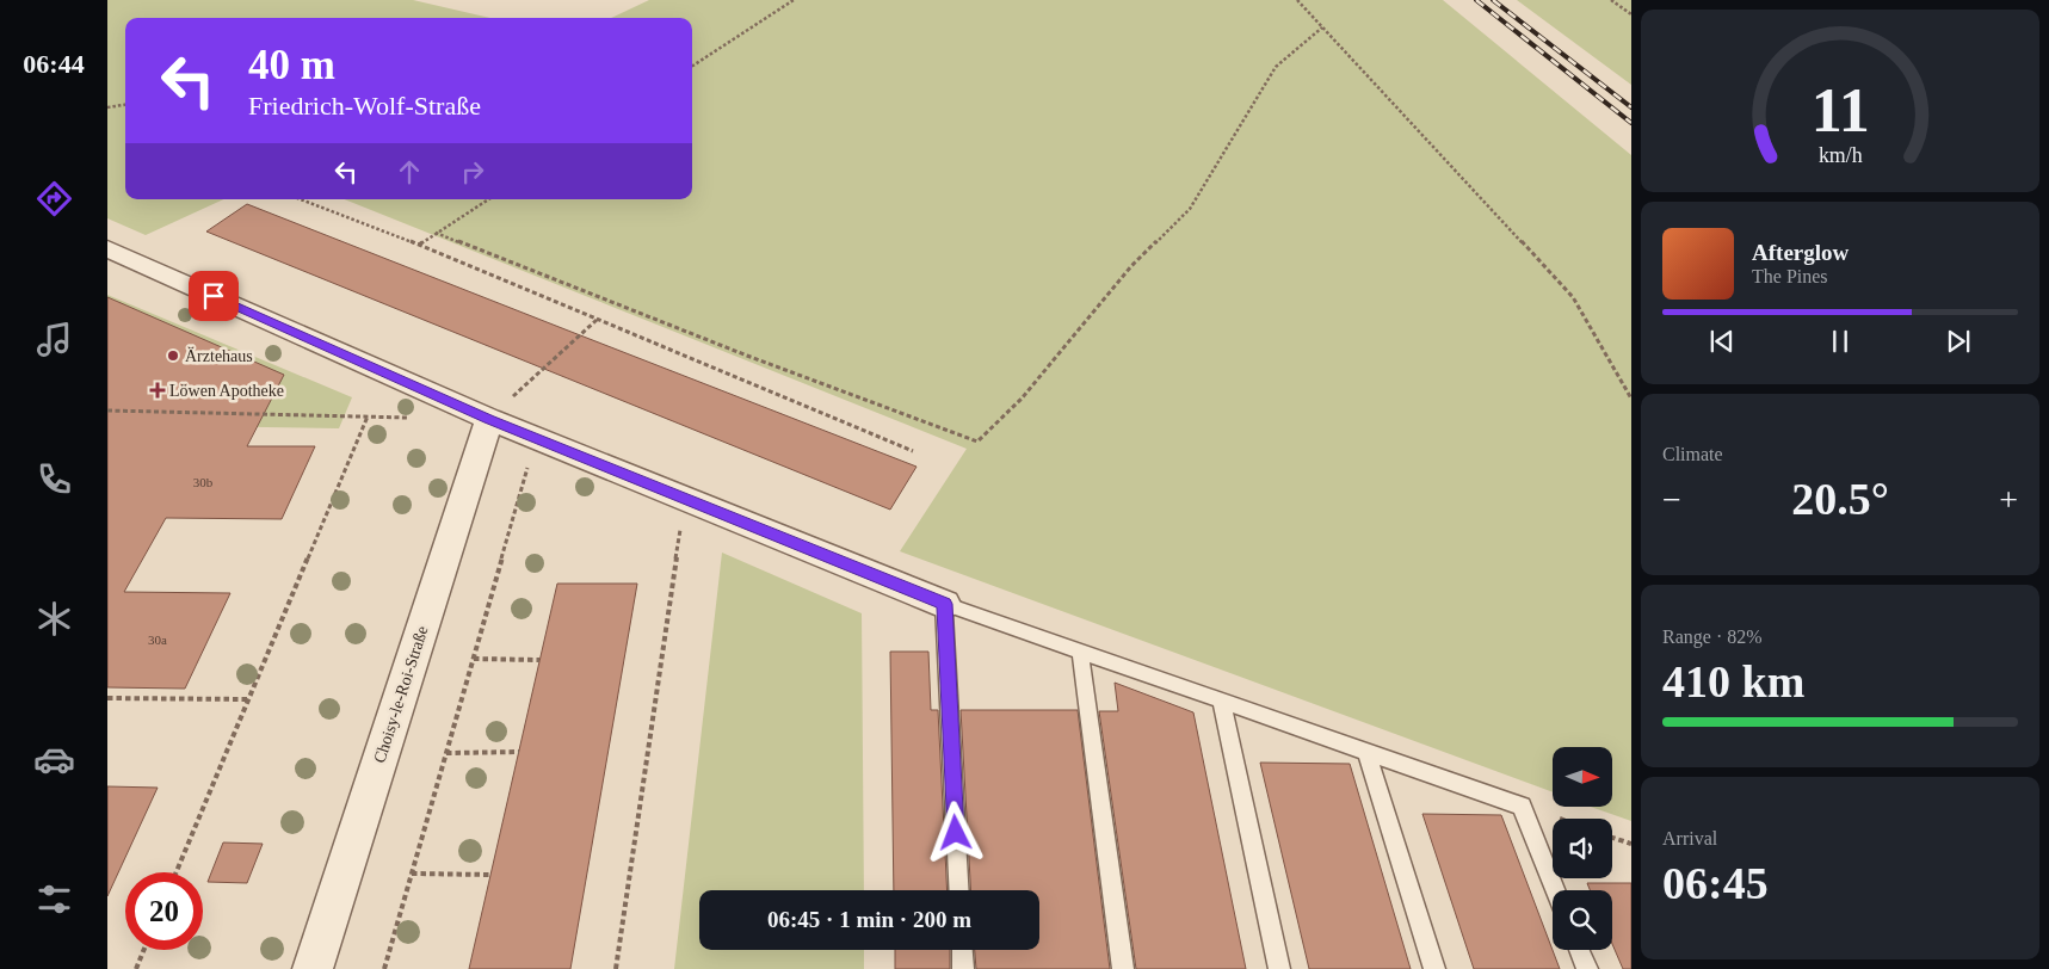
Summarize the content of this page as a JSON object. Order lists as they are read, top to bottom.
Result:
{
  "streets": {
    "street": ["Choisy-le-Roi-Straße"]
  },
  "places": {
    "other": ["Ärztehaus"],
    "health": ["Löwen Apotheke"]
  },
  "house_numbers": ["30b", "30a"],
  "north": "right",
  "page": {
    "tabs": "06:44",
    "turn": ["40 m", "Friedrich-Wolf-Straße"],
    "song": ["Afterglow", "The Pines"],
    "tile": [
      "Climate",
      ["Range · 82%", "410 km"],
      ["Arrival", "06:45"]
    ],
    "heat": ["−", "20.5°", "+"],
    "limit": "20",
    "trip": "06:45 · 1 min · 200 m",
    "gauge": ["11", "km/h"]
  }
}
